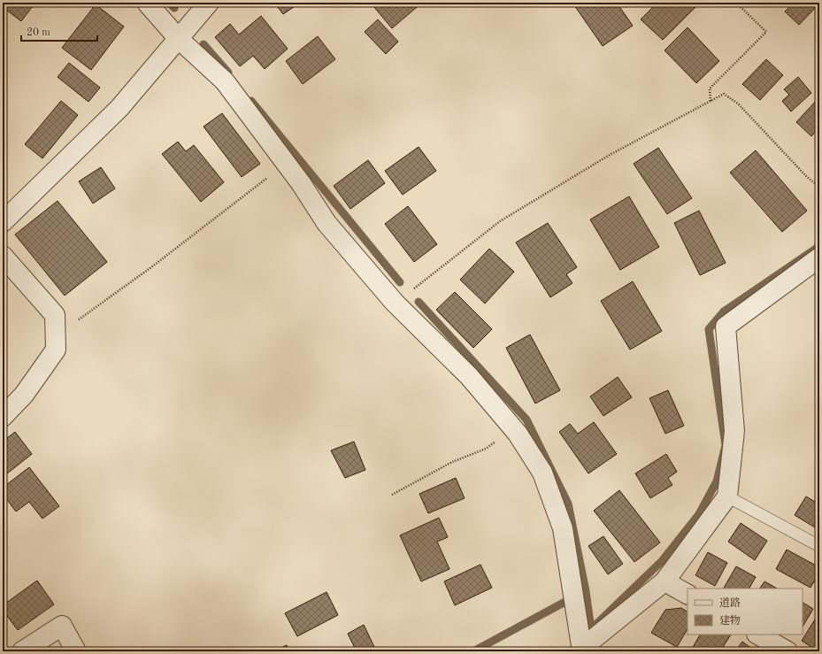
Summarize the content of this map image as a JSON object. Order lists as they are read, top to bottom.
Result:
{
  "legend": ["道路", "建物"],
  "scale_bar": "20 m"
}
